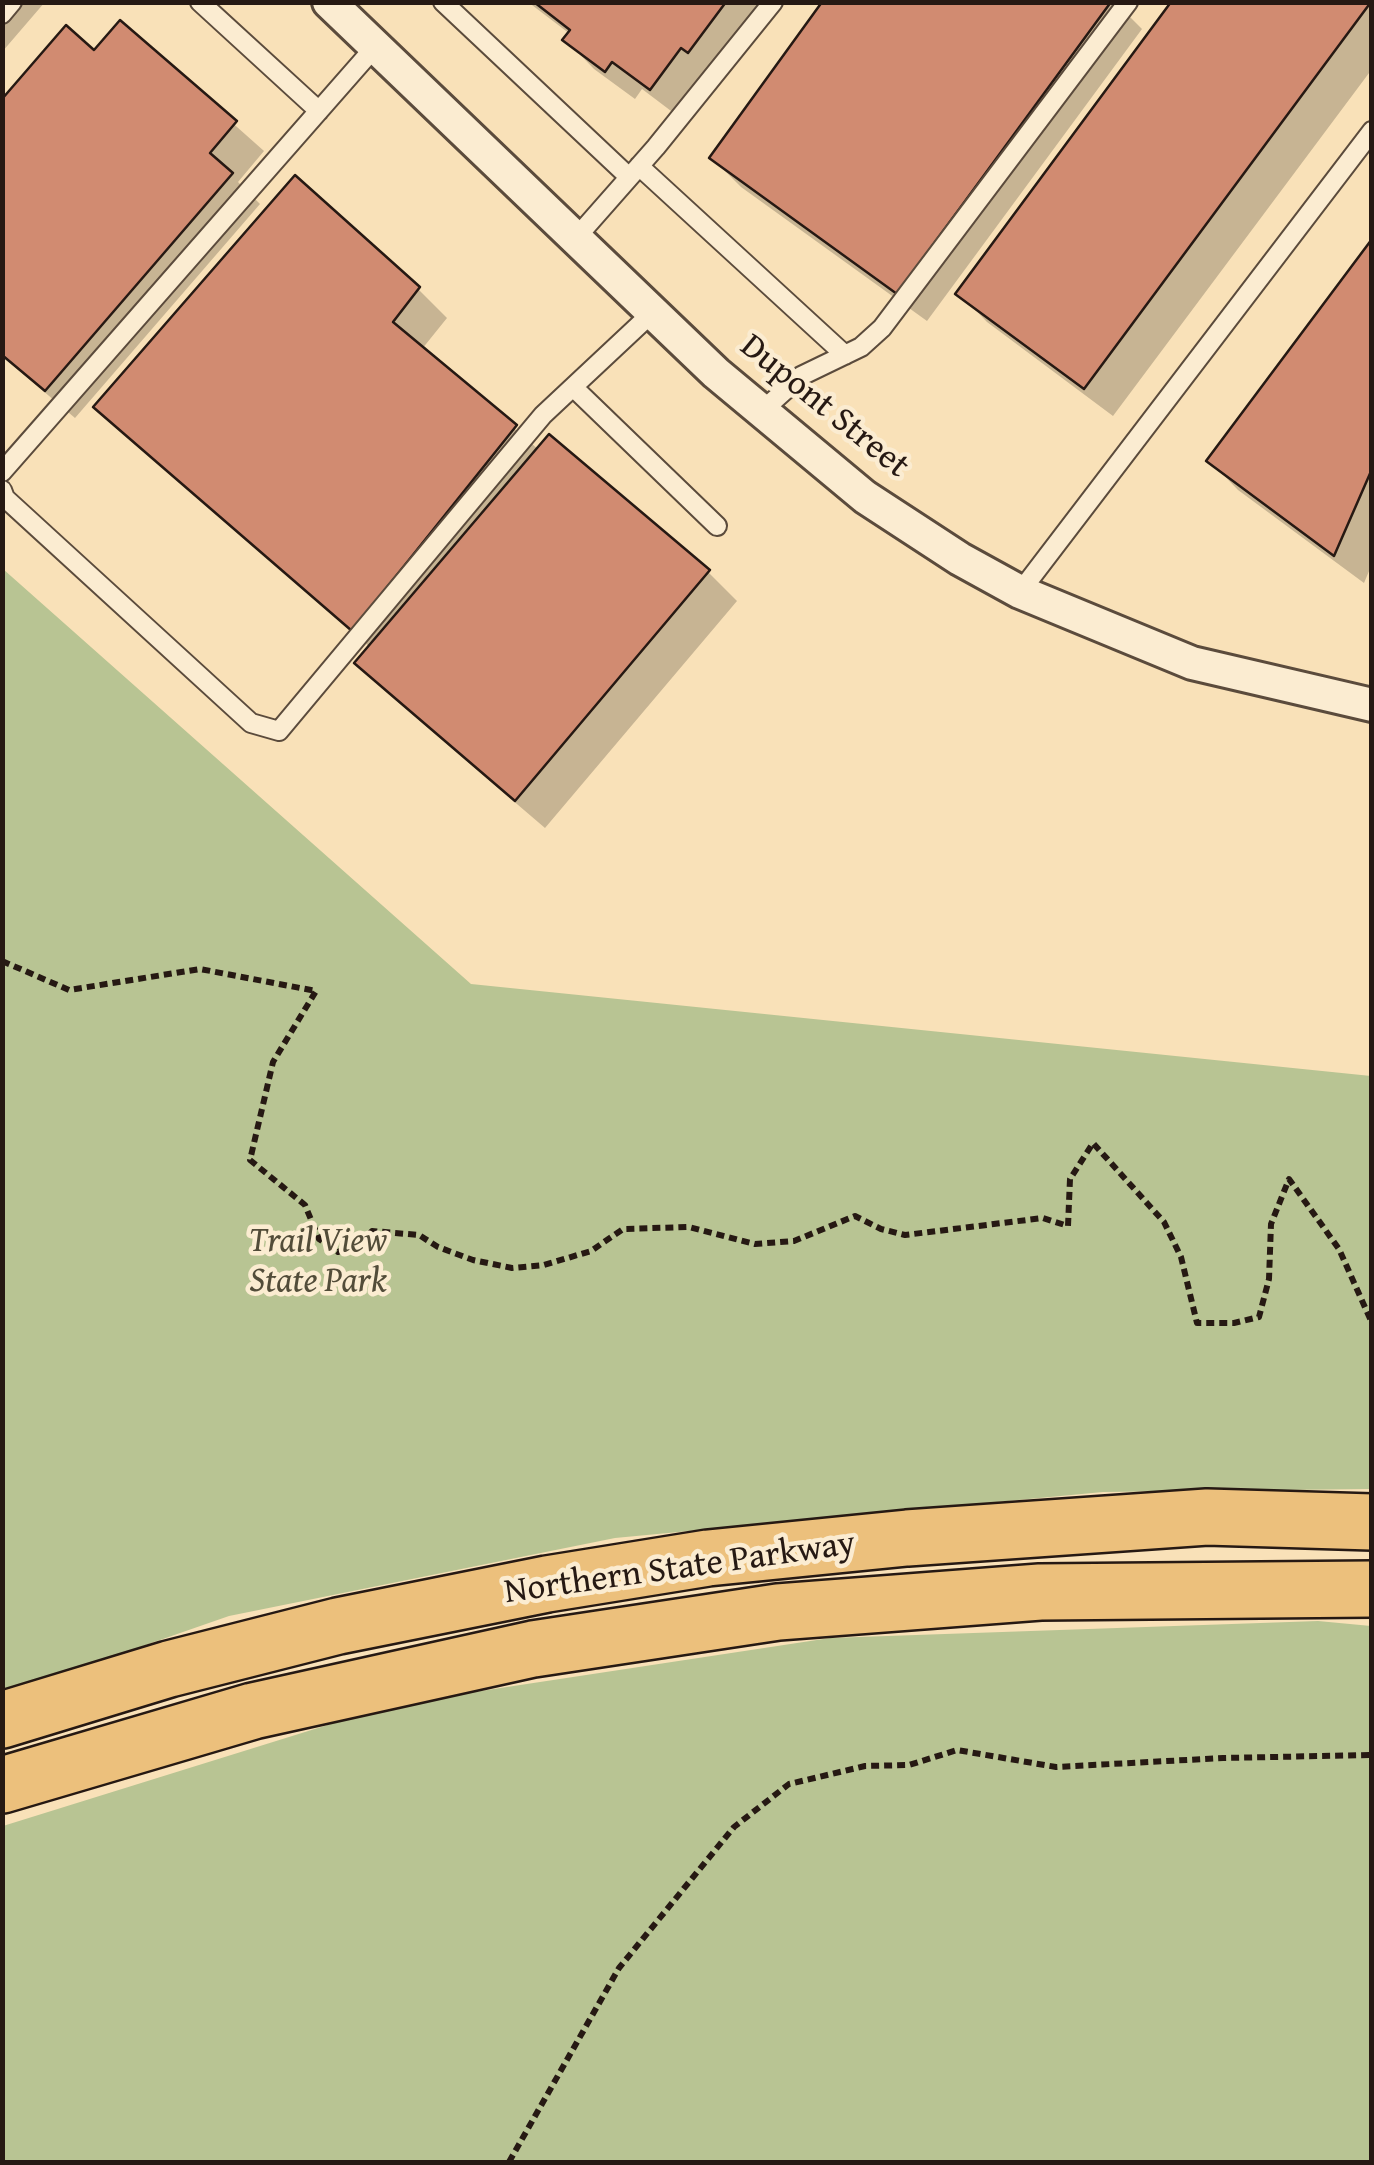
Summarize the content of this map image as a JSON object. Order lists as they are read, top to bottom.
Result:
{
  "streets": {
    "highway": ["Northern State Parkway"],
    "street": ["Dupont Street"]
  },
  "parks": ["Trail View State Park"]
}
